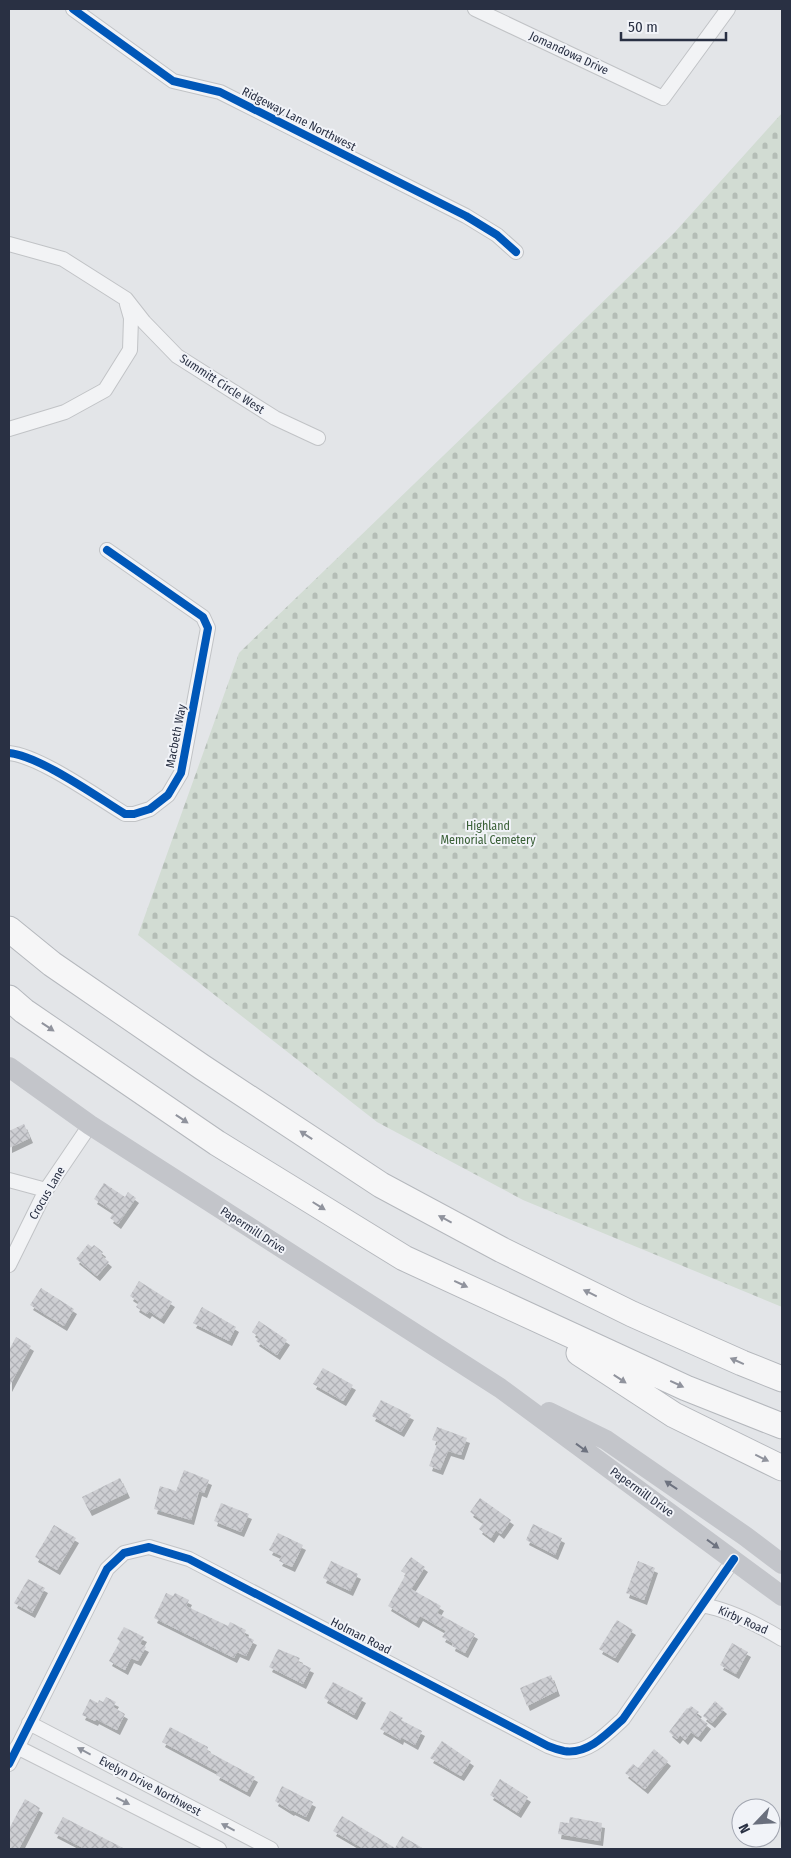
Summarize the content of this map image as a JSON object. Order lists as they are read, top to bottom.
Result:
{
  "streets": {
    "main road": ["Papermill Drive"],
    "street": [
      "Jomandowa Drive",
      "Ridgeway Lane Northwest",
      "Summitt Circle West",
      "Macbeth Way",
      "Crocus Lane",
      "Kirby Road",
      "Holman Road",
      "Evelyn Drive Northwest"
    ]
  },
  "crossings": [
    ["Crocus Lane", "Papermill Drive"],
    ["Papermill Drive", "Holman Road"],
    ["Kirby Road", "Holman Road"],
    ["Holman Road", "Evelyn Drive Northwest"]
  ],
  "parks": ["Highland Memorial Cemetery"],
  "scale_bar": "50 m",
  "north": "bottom left"
}
